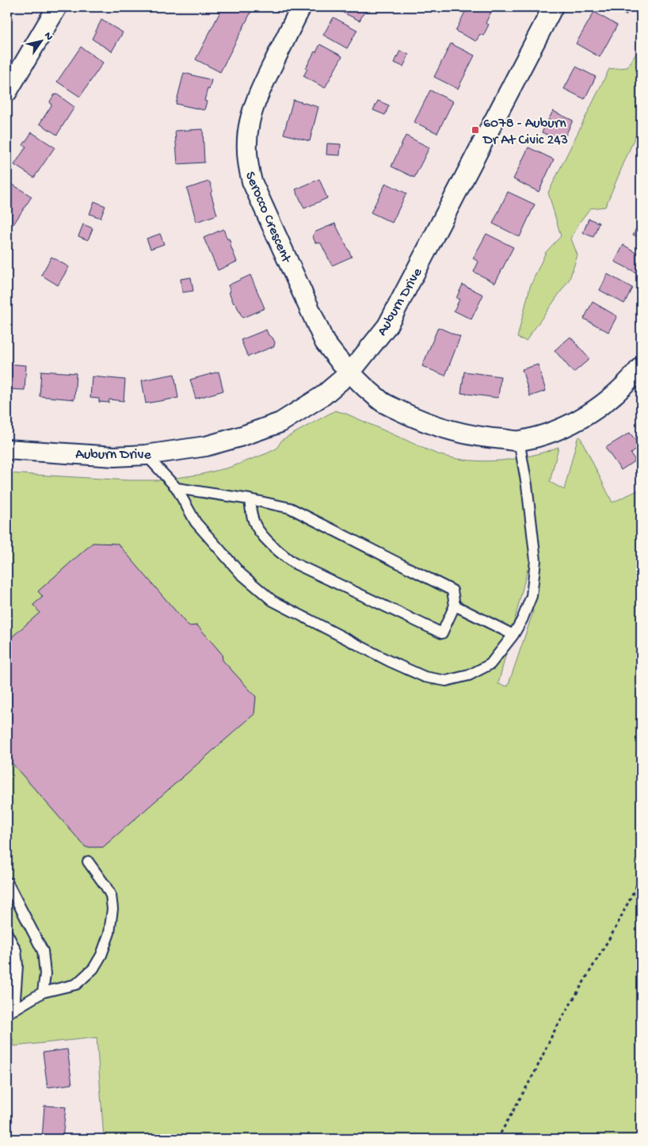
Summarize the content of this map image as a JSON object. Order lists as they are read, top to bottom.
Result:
{
  "streets": {
    "street": ["Serocco Crescent", "Auburn Drive"]
  },
  "crossings": [
    ["Serocco Crescent", "Auburn Drive"]
  ],
  "places": {
    "transit": ["6078 - Auburn Dr At Civic 243"]
  },
  "north": "top right"
}
